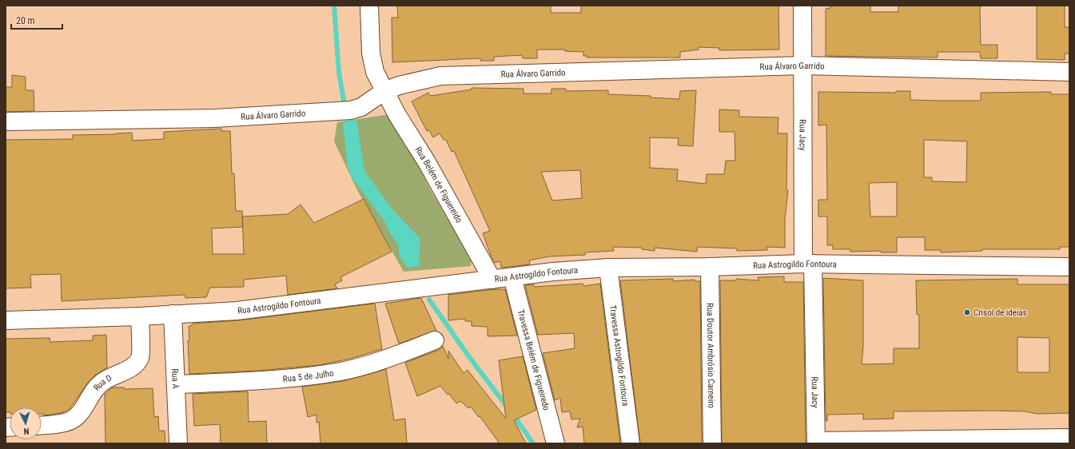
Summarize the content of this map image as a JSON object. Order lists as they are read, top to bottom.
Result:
{
  "streets": {
    "street": [
      "Rua Álvaro Garrido",
      "Rua Jacy",
      "Rua Belém de Figuereido",
      "Rua Astrogildo Fontoura",
      "Travessa Astrogildo Fontoura",
      "Rua Doutor Ambrósio Carneiro",
      "Travessa Belém de Figueiredo",
      "Rua 5 de Julho",
      "Rua A",
      "Rua D"
    ]
  },
  "crossings": [
    ["Rua Álvaro Garrido", "Rua Jacy"],
    ["Rua Álvaro Garrido", "Rua Belém de Figuereido"],
    ["Rua Jacy", "Rua Astrogildo Fontoura"],
    ["Rua Belém de Figuereido", "Rua Astrogildo Fontoura"],
    ["Rua Astrogildo Fontoura", "Travessa Astrogildo Fontoura"],
    ["Rua Astrogildo Fontoura", "Rua Doutor Ambrósio Carneiro"],
    ["Rua Astrogildo Fontoura", "Travessa Belém de Figueiredo"],
    ["Rua Astrogildo Fontoura", "Rua A"],
    ["Rua Astrogildo Fontoura", "Rua D"],
    ["Rua 5 de Julho", "Rua A"]
  ],
  "places": ["Crisol de ideias"],
  "scale_bar": "20 m",
  "north": "bottom"
}
